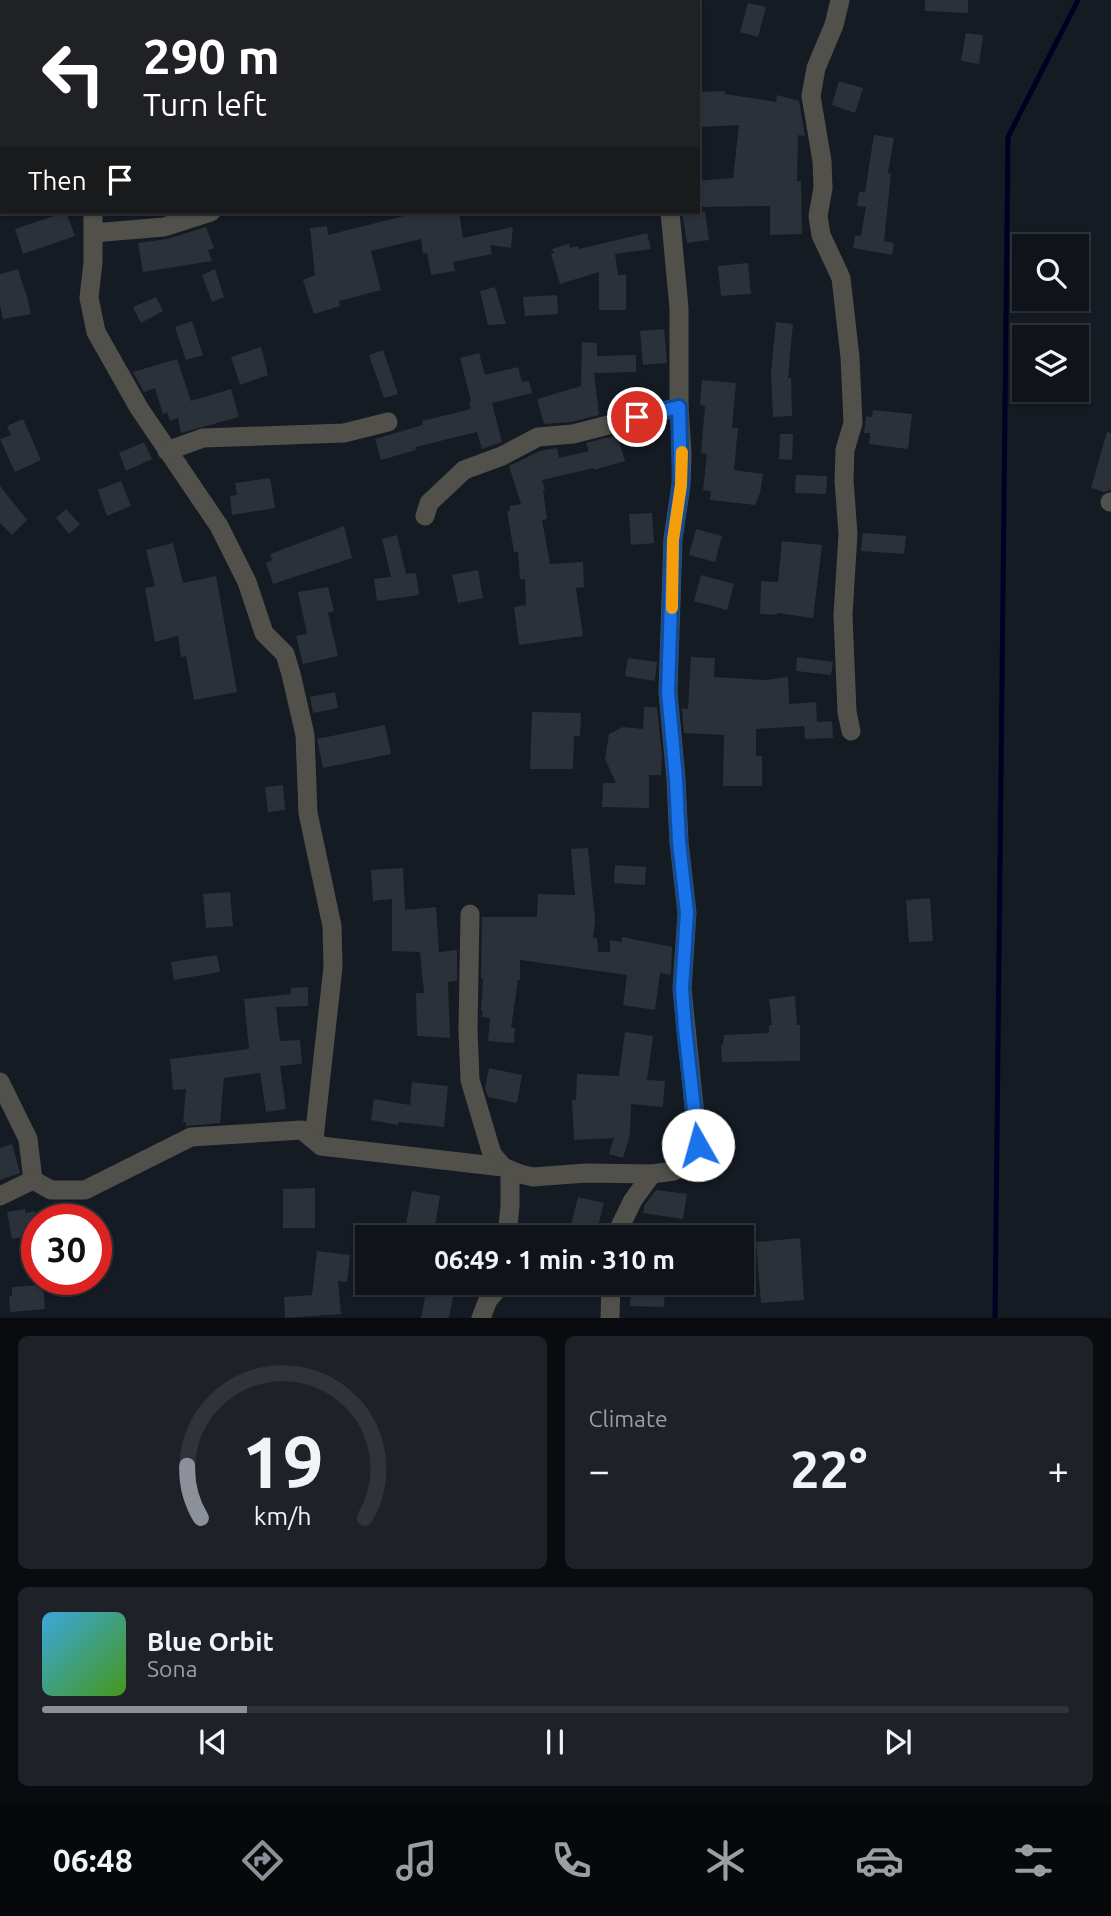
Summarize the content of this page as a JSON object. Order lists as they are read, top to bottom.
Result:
{
  "page": {
    "turn": ["290 m", "Turn left"],
    "then": "Then",
    "limit": "30",
    "trip": "06:49 · 1 min · 310 m",
    "tile": "Climate",
    "heat": ["−", "22°", "+"],
    "song": ["Blue Orbit", "Sona"],
    "tabs": "06:48",
    "gauge": ["19", "km/h"]
  }
}
